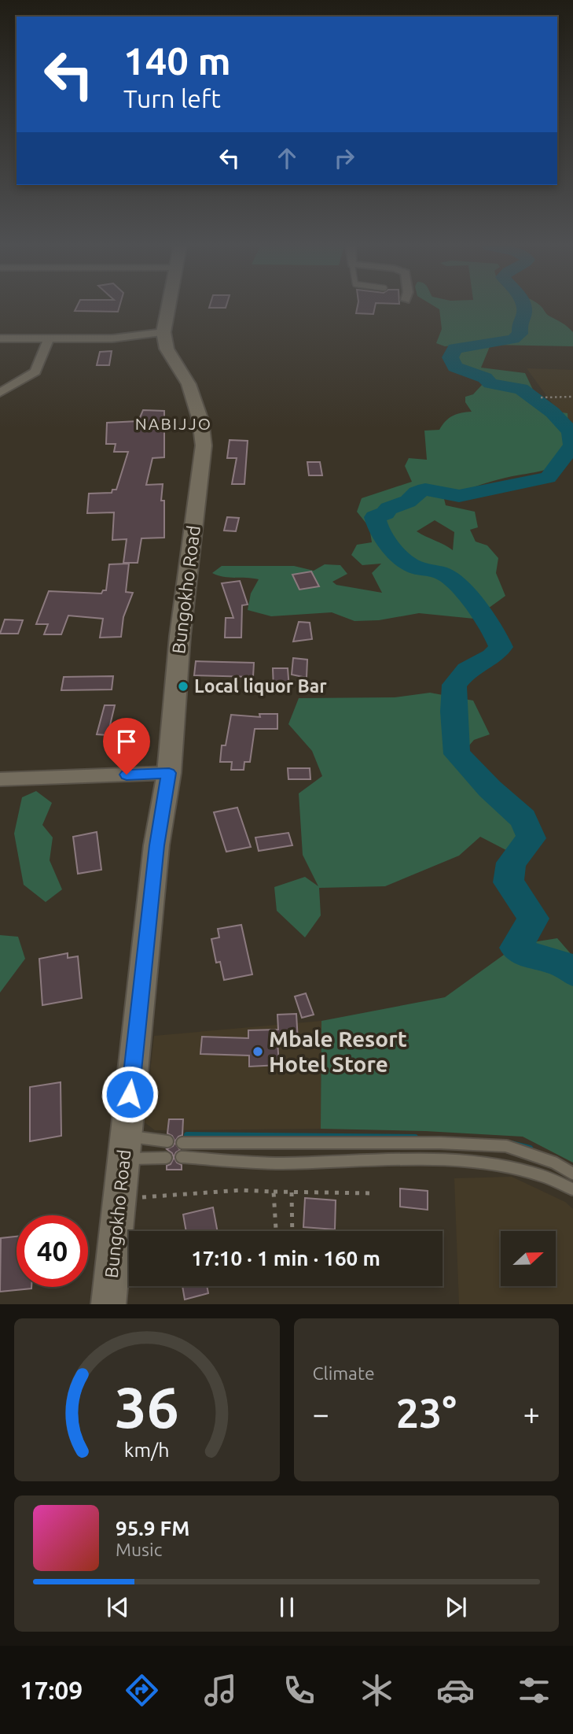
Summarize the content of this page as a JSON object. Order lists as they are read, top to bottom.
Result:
{
  "streets": {
    "street": ["Bungokho Road"]
  },
  "districts": ["NABIJJO"],
  "places": ["Local liquor Bar", "Mbale Resort Hotel Store"],
  "north": "right",
  "page": {
    "turn": ["140 m", "Turn left"],
    "limit": "40",
    "trip": "17:10 · 1 min · 160 m",
    "tile": "Climate",
    "heat": ["−", "23°", "+"],
    "song": ["95.9 FM", "Music"],
    "tabs": "17:09",
    "gauge": ["36", "km/h"]
  }
}
